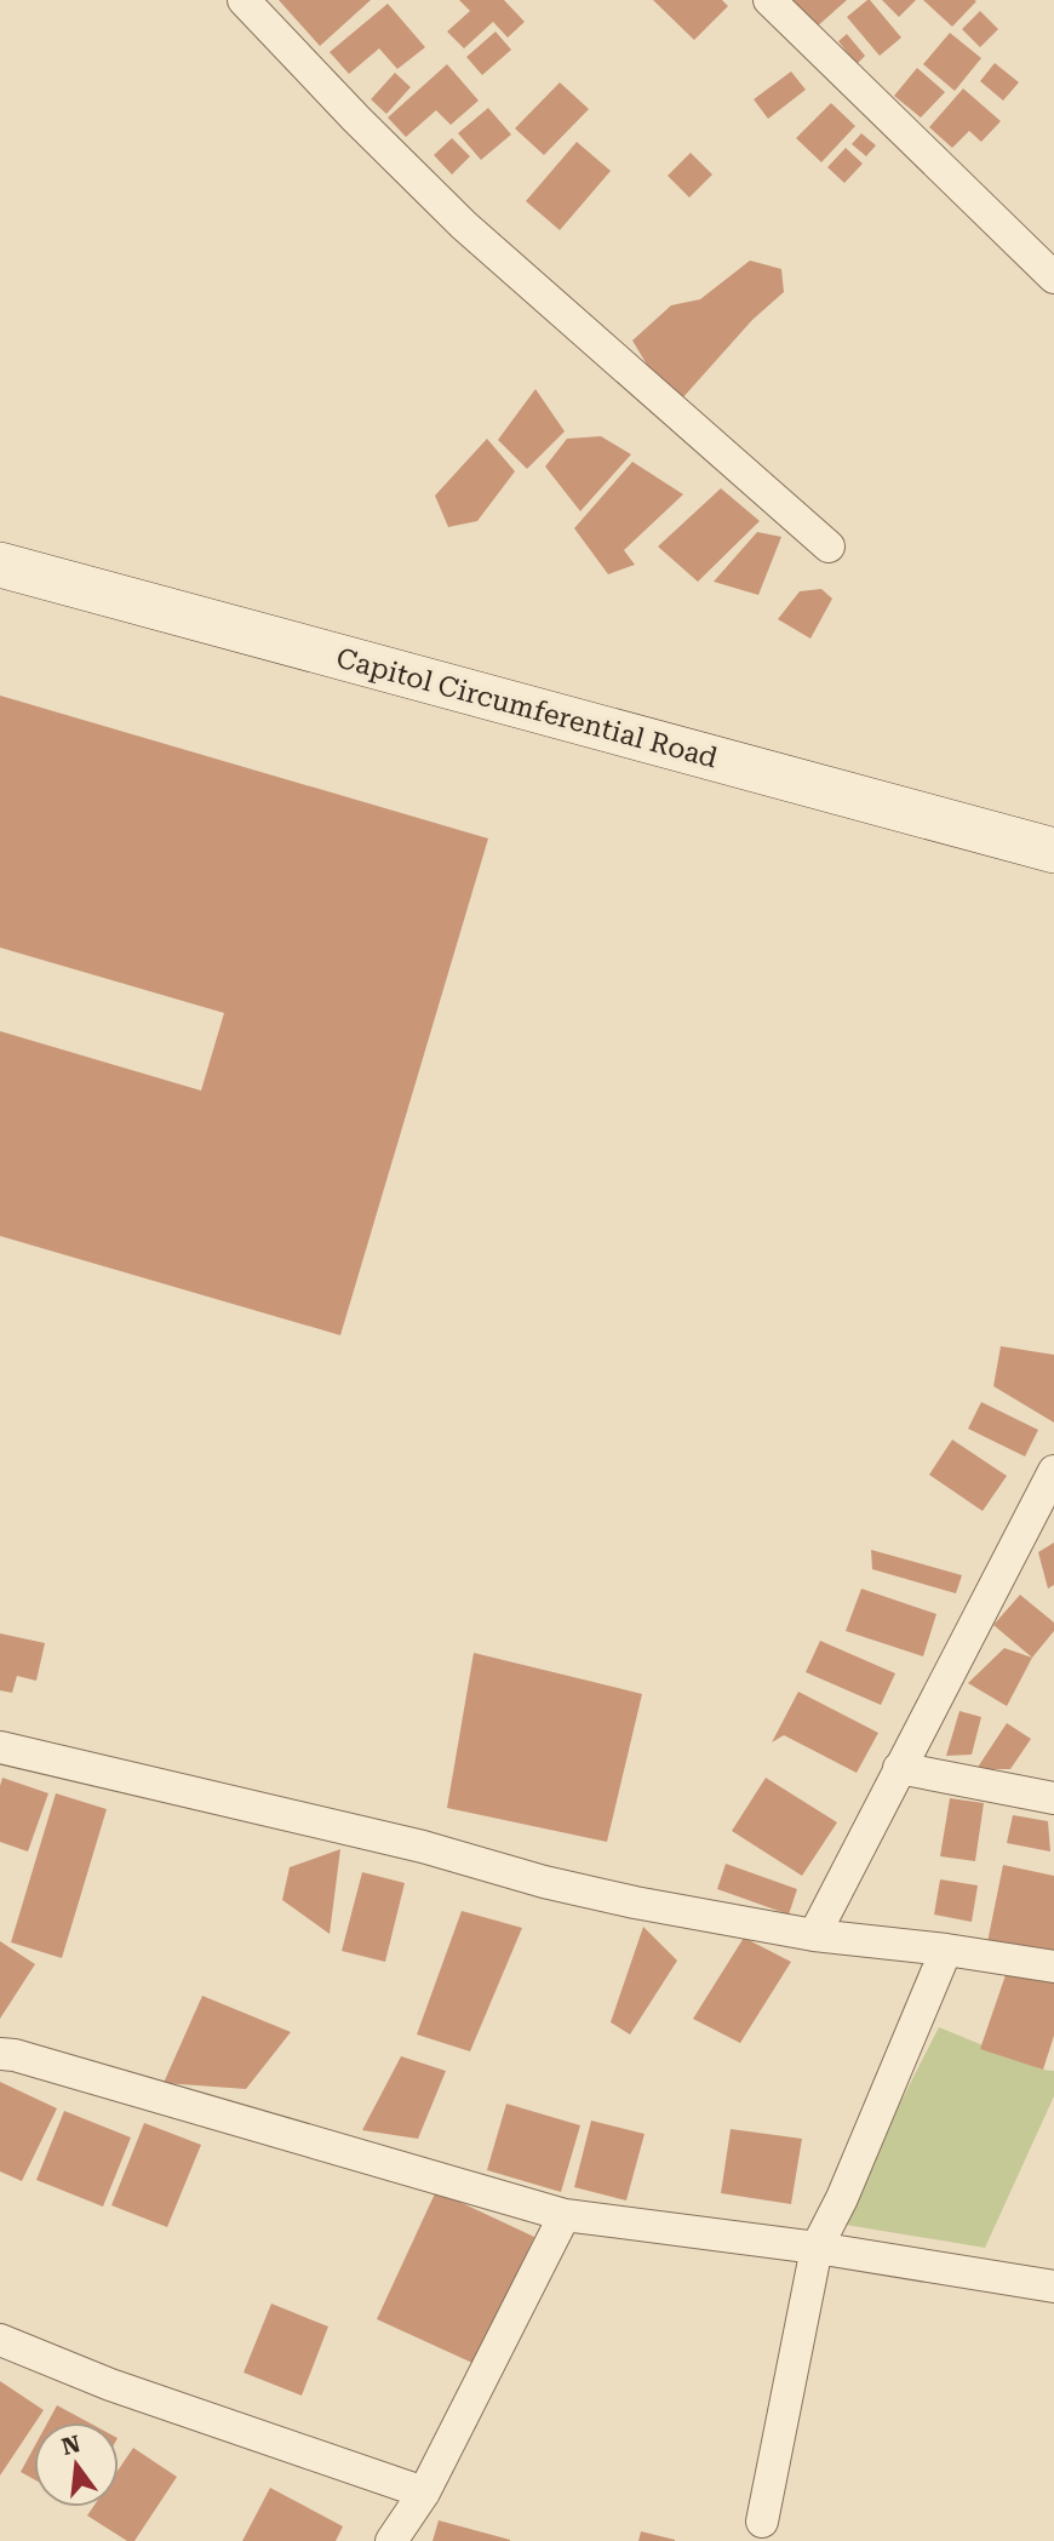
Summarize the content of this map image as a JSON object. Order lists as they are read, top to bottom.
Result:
{
  "streets": {
    "main road": ["Capitol Circumferential Road"]
  },
  "north": "top"
}
